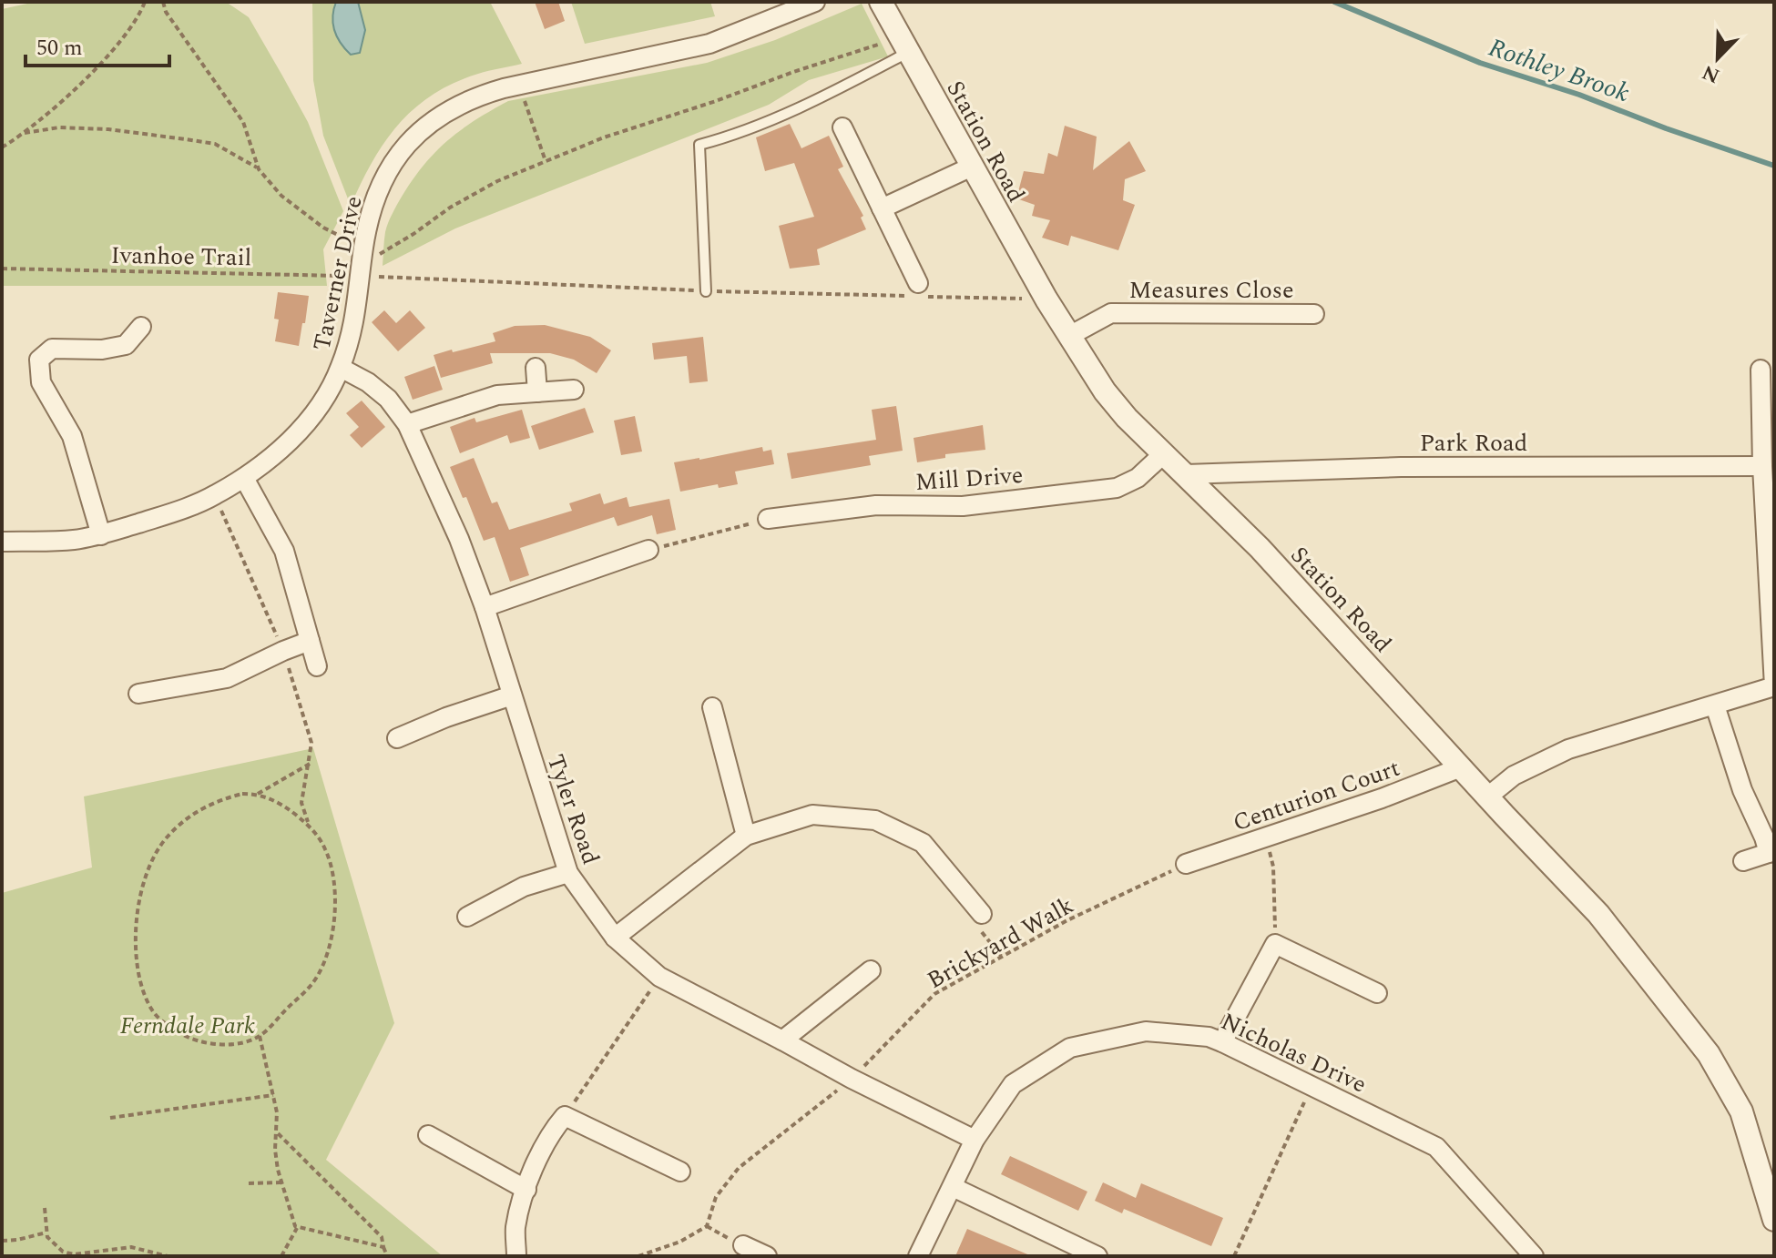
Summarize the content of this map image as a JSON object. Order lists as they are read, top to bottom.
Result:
{
  "streets": {
    "street": [
      "Station Road",
      "Taverner Drive",
      "Measures Close",
      "Park Road",
      "Mill Drive",
      "Centurion Court",
      "Tyler Road",
      "Nicholas Drive"
    ],
    "path": ["Ivanhoe Trail", "Brickyard Walk"]
  },
  "crossings": [
    ["Station Road", "Measures Close"],
    ["Station Road", "Park Road"],
    ["Station Road", "Mill Drive"],
    ["Station Road", "Centurion Court"],
    ["Ivanhoe Trail", "Taverner Drive"],
    ["Taverner Drive", "Tyler Road"],
    ["Centurion Court", "Brickyard Walk"],
    ["Tyler Road", "Brickyard Walk"],
    ["Tyler Road", "Nicholas Drive"]
  ],
  "water": ["Rothley Brook"],
  "parks": ["Ferndale Park"],
  "scale_bar": "50 m",
  "north": "bottom left"
}
